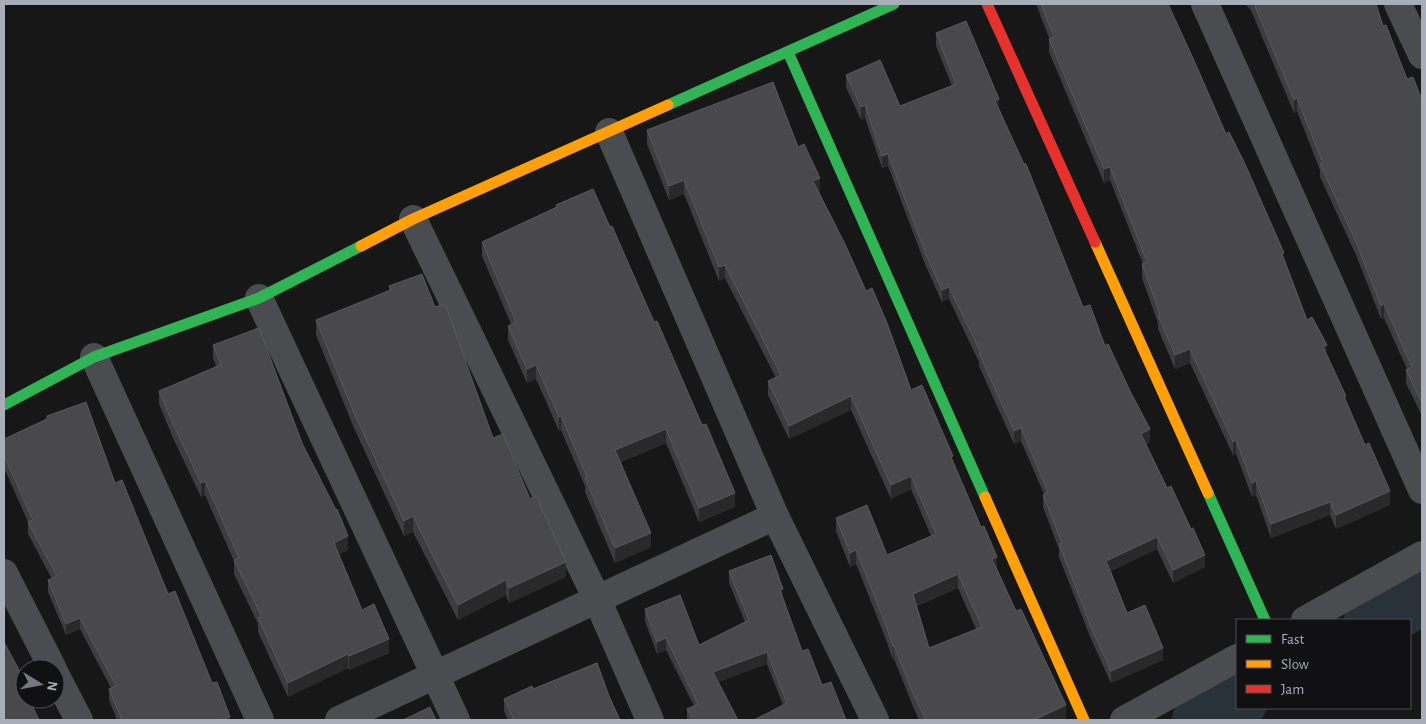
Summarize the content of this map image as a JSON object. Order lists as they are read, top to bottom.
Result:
{
  "legend": ["Fast", "Slow", "Jam"],
  "north": "right"
}
